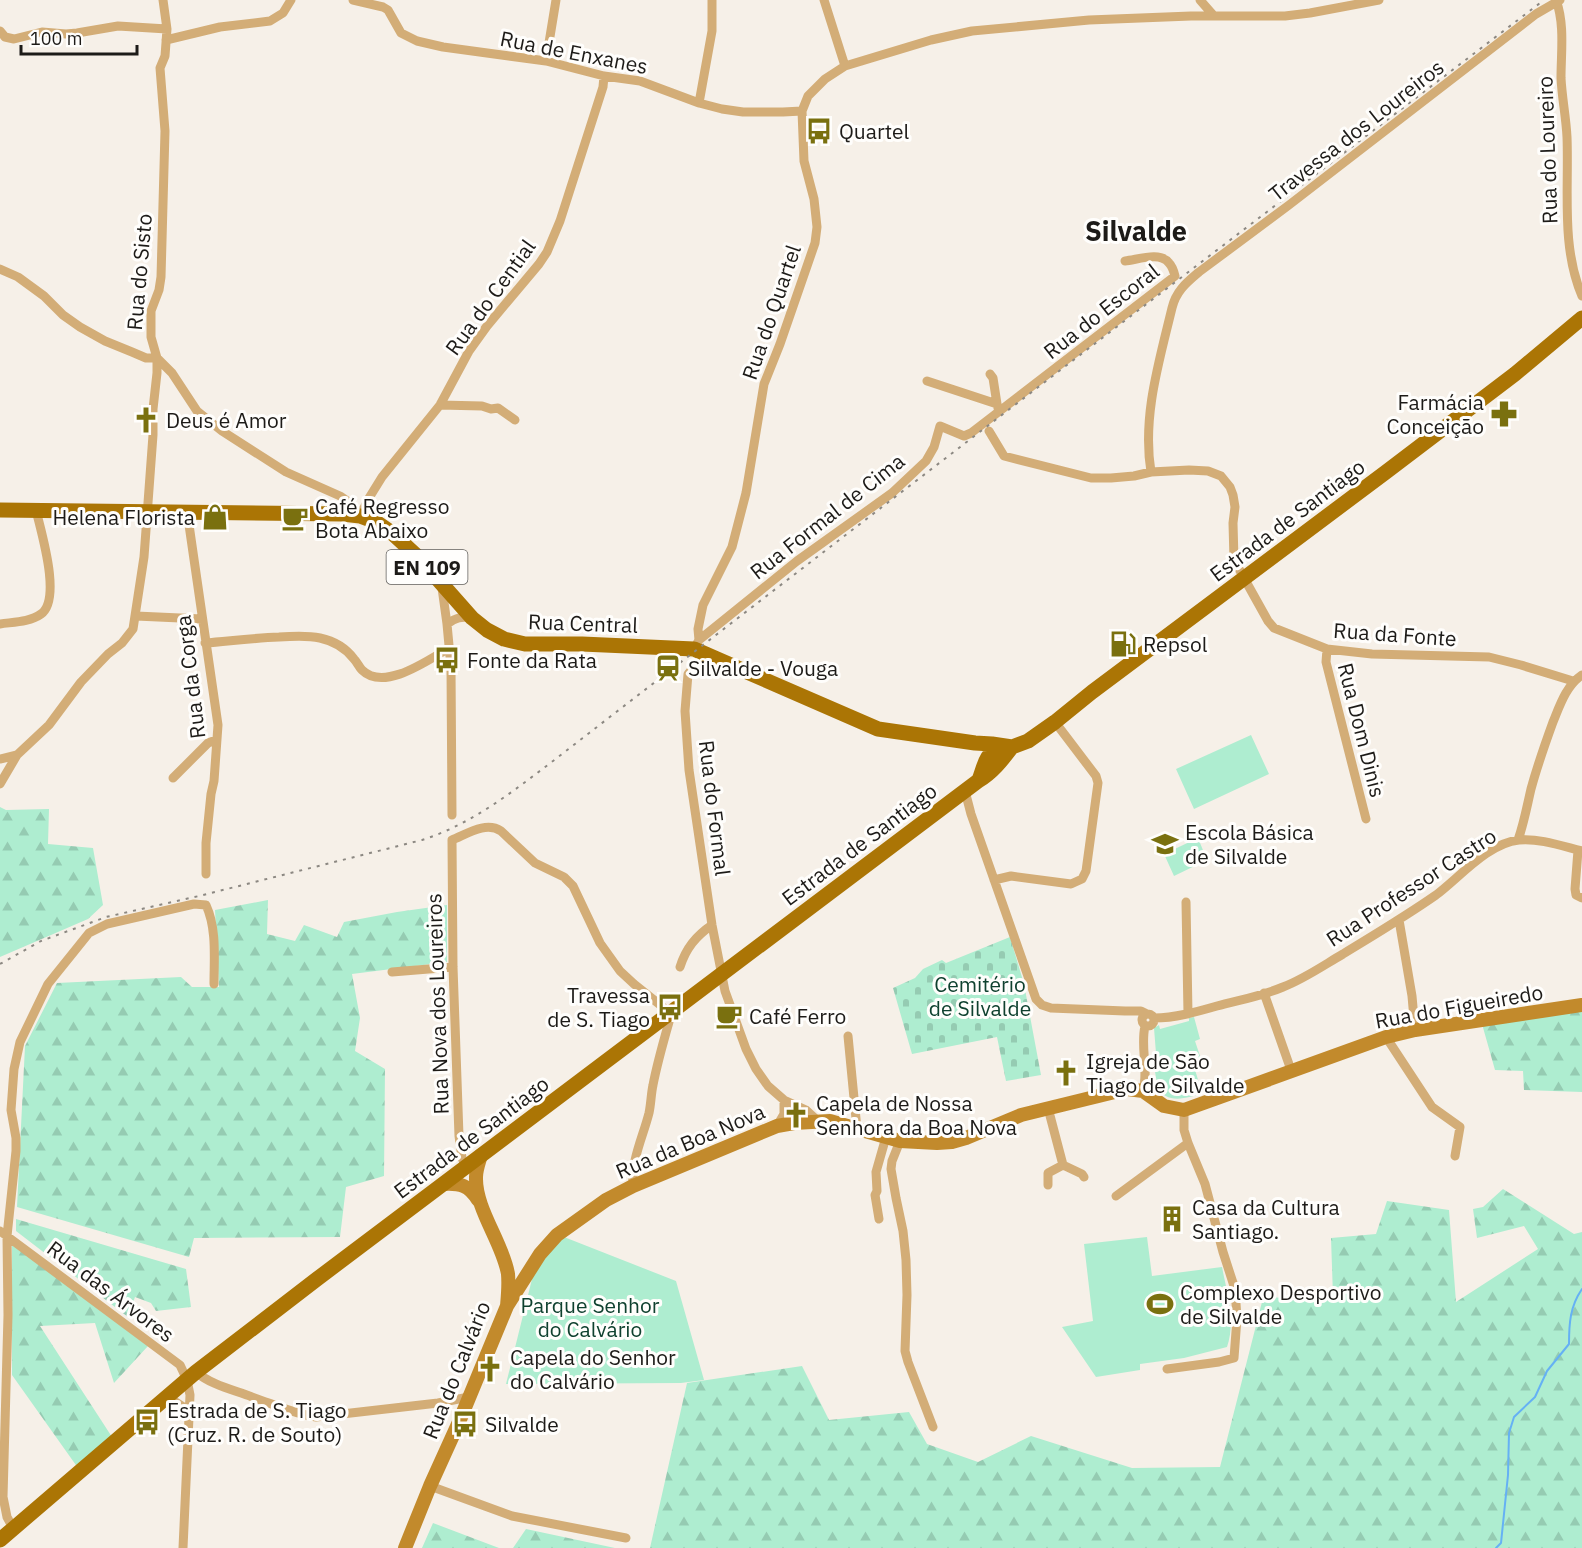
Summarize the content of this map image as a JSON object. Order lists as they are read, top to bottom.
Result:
{
  "streets": {
    "main road": [
      "Estrada de Santiago",
      "EN 109",
      "Rua Central",
      "Rua do Figueiredo",
      "Rua da Boa Nova",
      "Rua do Calvário"
    ],
    "street": [
      "Rua de Enxanes",
      "Travessa dos Loureiros",
      "Rua do Loureiro",
      "Rua do Sisto",
      "Rua do Cential",
      "Rua do Escoral",
      "Rua do Quartel",
      "Rua Formal de Cima",
      "Rua da Fonte",
      "Rua da Corga",
      "Rua Dom Dinis",
      "Rua do Formal",
      "Rua Professor Castro",
      "Rua Nova dos Loureiros",
      "Rua das Árvores"
    ]
  },
  "crossings": [
    ["Rua de Enxanes", "Rua do Cential"],
    ["Rua de Enxanes", "Rua do Quartel"],
    ["Travessa dos Loureiros", "Rua do Loureiro"],
    ["Travessa dos Loureiros", "Rua da Fonte"],
    ["Rua do Sisto", "EN 109"],
    ["Rua do Sisto", "Rua Central"],
    ["Rua do Cential", "Rua Central"],
    ["Rua do Escoral", "Rua Formal de Cima"],
    ["Rua do Quartel", "Rua Formal de Cima"],
    ["Rua do Quartel", "Rua Central"],
    ["Rua do Quartel", "Rua do Formal"],
    ["Rua Formal de Cima", "Rua Central"],
    ["Rua Formal de Cima", "Rua do Formal"],
    ["Estrada de Santiago", "Rua Central"],
    ["Estrada de Santiago", "Rua da Fonte"],
    ["Estrada de Santiago", "Rua do Formal"],
    ["Estrada de Santiago", "Rua Nova dos Loureiros"],
    ["Estrada de Santiago", "Rua das Árvores"],
    ["EN 109", "Rua Central"],
    ["Rua Central", "Rua da Corga"],
    ["Rua Central", "Rua do Formal"],
    ["Rua da Fonte", "Rua Dom Dinis"],
    ["Rua da Boa Nova", "Rua do Calvário"]
  ],
  "districts": ["Silvalde"],
  "parks": ["Cemitério de Silvalde", "Parque Senhor do Calvário"],
  "places": {
    "bus stop": [
      "Quartel",
      "Fonte da Rata",
      "Travessa de S. Tiago",
      "Estrada de S. Tiago (Cruz. R. de Souto)",
      "Silvalde"
    ],
    "pharmacy": ["Farmácia Conceição"],
    "church": [
      "Deus é Amor",
      "Igreja de São Tiago de Silvalde",
      "Capela de Nossa Senhora da Boa Nova",
      "Capela do Senhor do Calvário"
    ],
    "shop": ["Helena Florista"],
    "cafe": ["Café Regresso Bota Abaixo", "Café Ferro"],
    "fuel station": ["Repsol"],
    "station": ["Silvalde - Vouga"],
    "school or university": ["Escola Básica de Silvalde"],
    "building": ["Casa da Cultura Santiago."],
    "sports": ["Complexo Desportivo de Silvalde"]
  },
  "scale_bar": "100 m"
}
